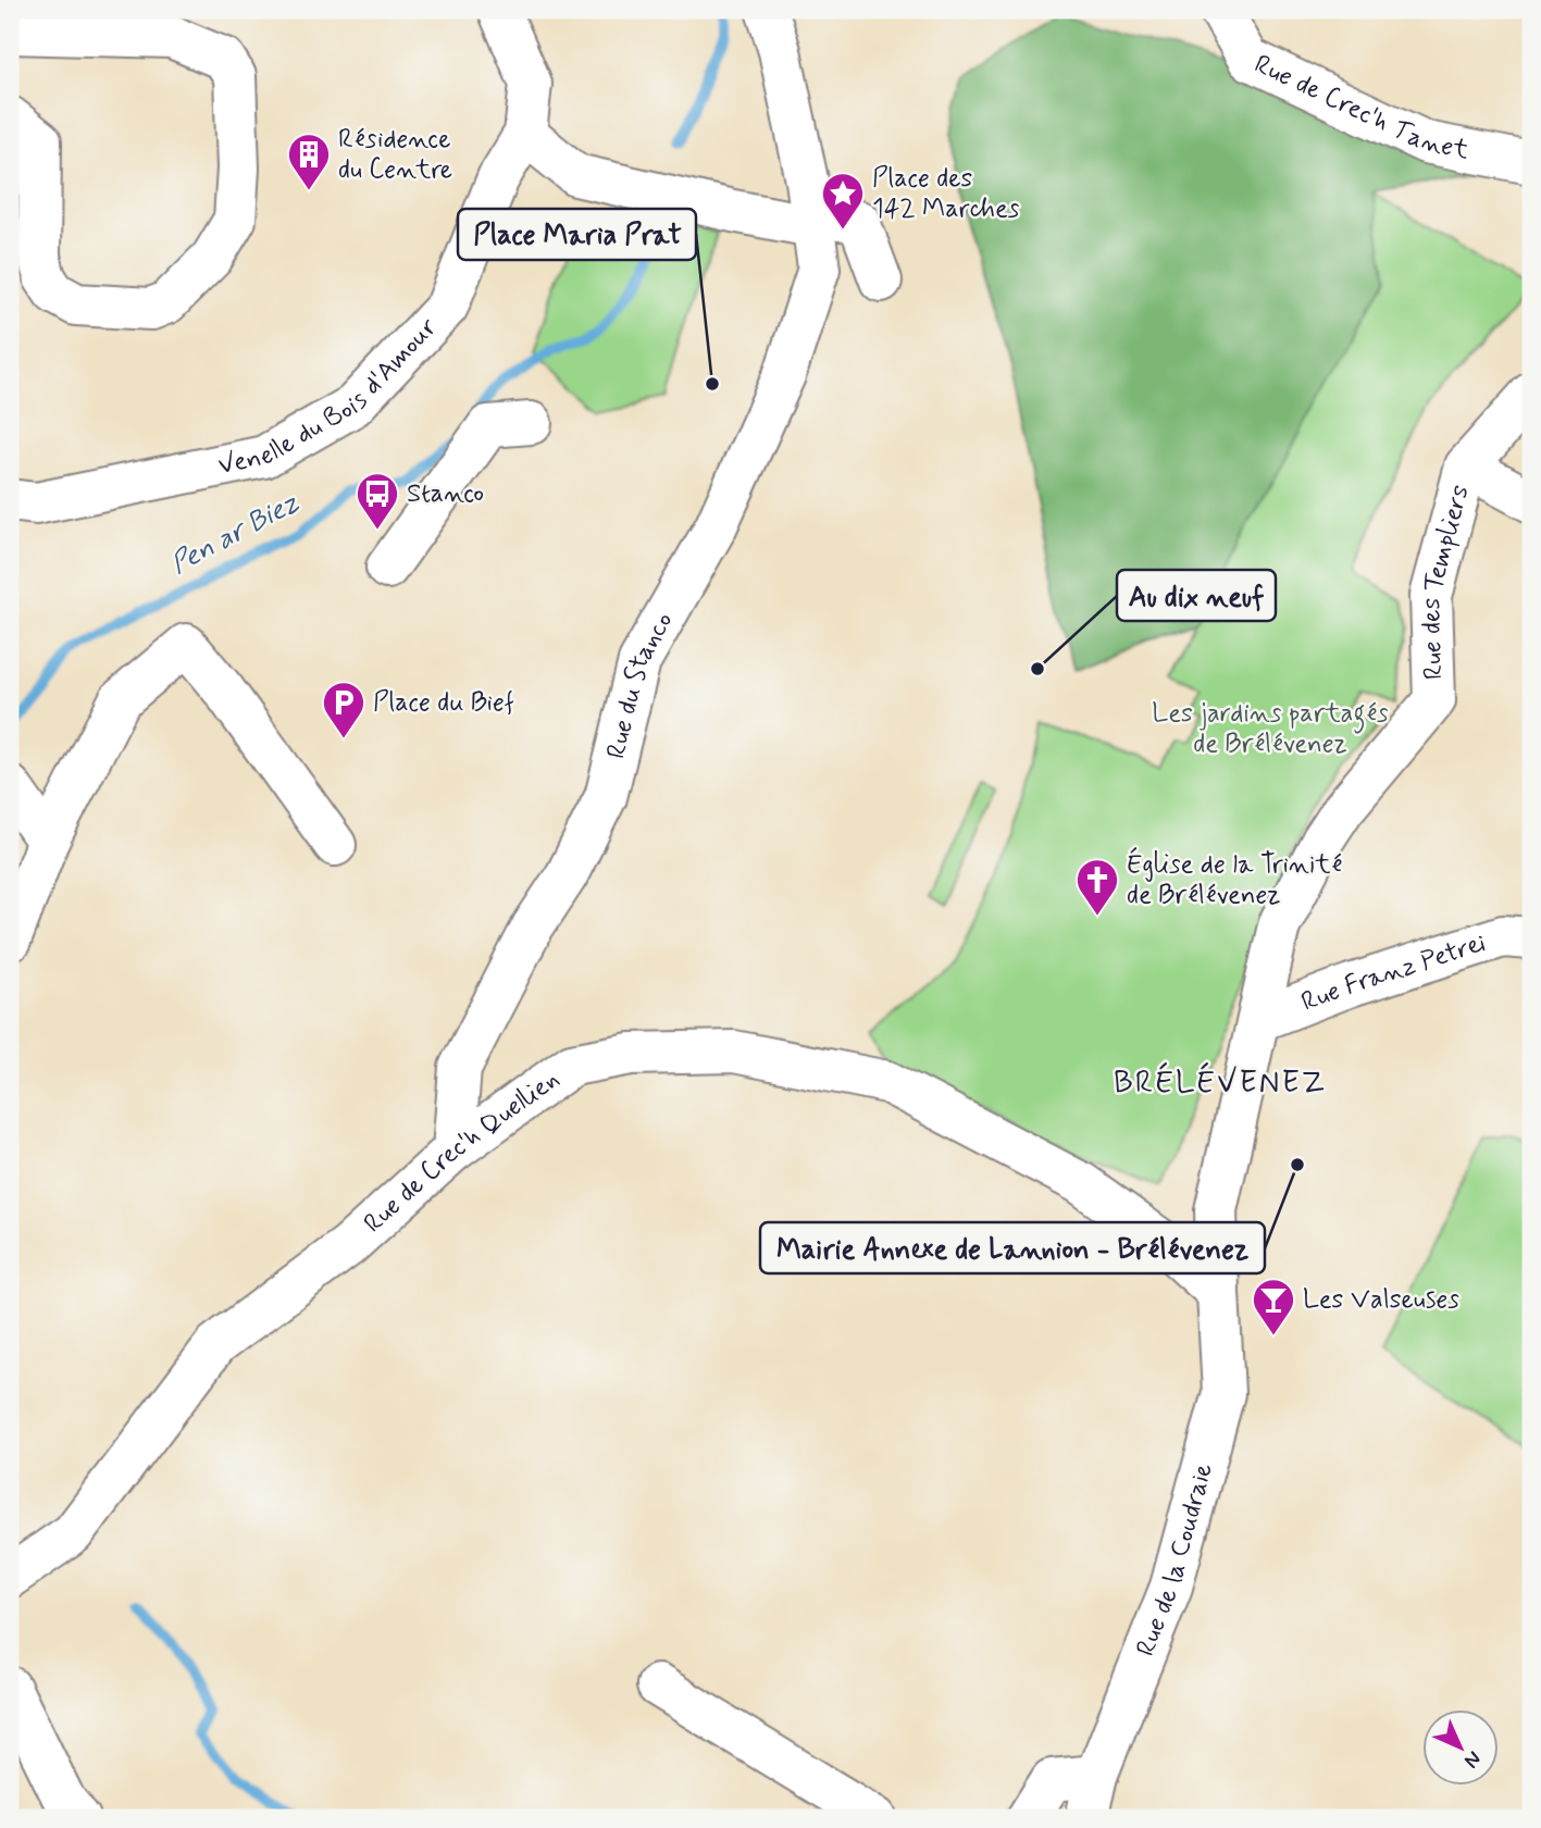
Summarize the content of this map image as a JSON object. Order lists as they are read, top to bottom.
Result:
{
  "streets": {
    "street": [
      "Rue de Crec'h Tanet",
      "Venelle du Bois d'Amour",
      "Rue des Templiers",
      "Rue du Stanco",
      "Rue Franz Petrei",
      "Rue de Crec'h Quellien",
      "Rue de la Coudraie"
    ]
  },
  "crossings": [
    ["Rue des Templiers", "Rue Franz Petrei"],
    ["Rue des Templiers", "Rue de la Coudraie"],
    ["Rue du Stanco", "Rue de Crec'h Quellien"],
    ["Rue de Crec'h Quellien", "Rue de la Coudraie"]
  ],
  "districts": ["BRÉLÉVENEZ"],
  "water": ["Pen ar Biez"],
  "parks": ["Les jardins partagés de Brélévenez"],
  "places": {
    "building": ["Résidence du Centre"],
    "place": ["Place des 142 Marches"],
    "other": ["Place Maria Prat", "Au dix neuf", "Mairie Annexe de Lannion - Brélévenez"],
    "bus stop": ["Stanco"],
    "parking": ["Place du Bief"],
    "church": ["Église de la Trinité de Brélévenez"],
    "bar": ["Les Valseuses"]
  },
  "north": "bottom right"
}
